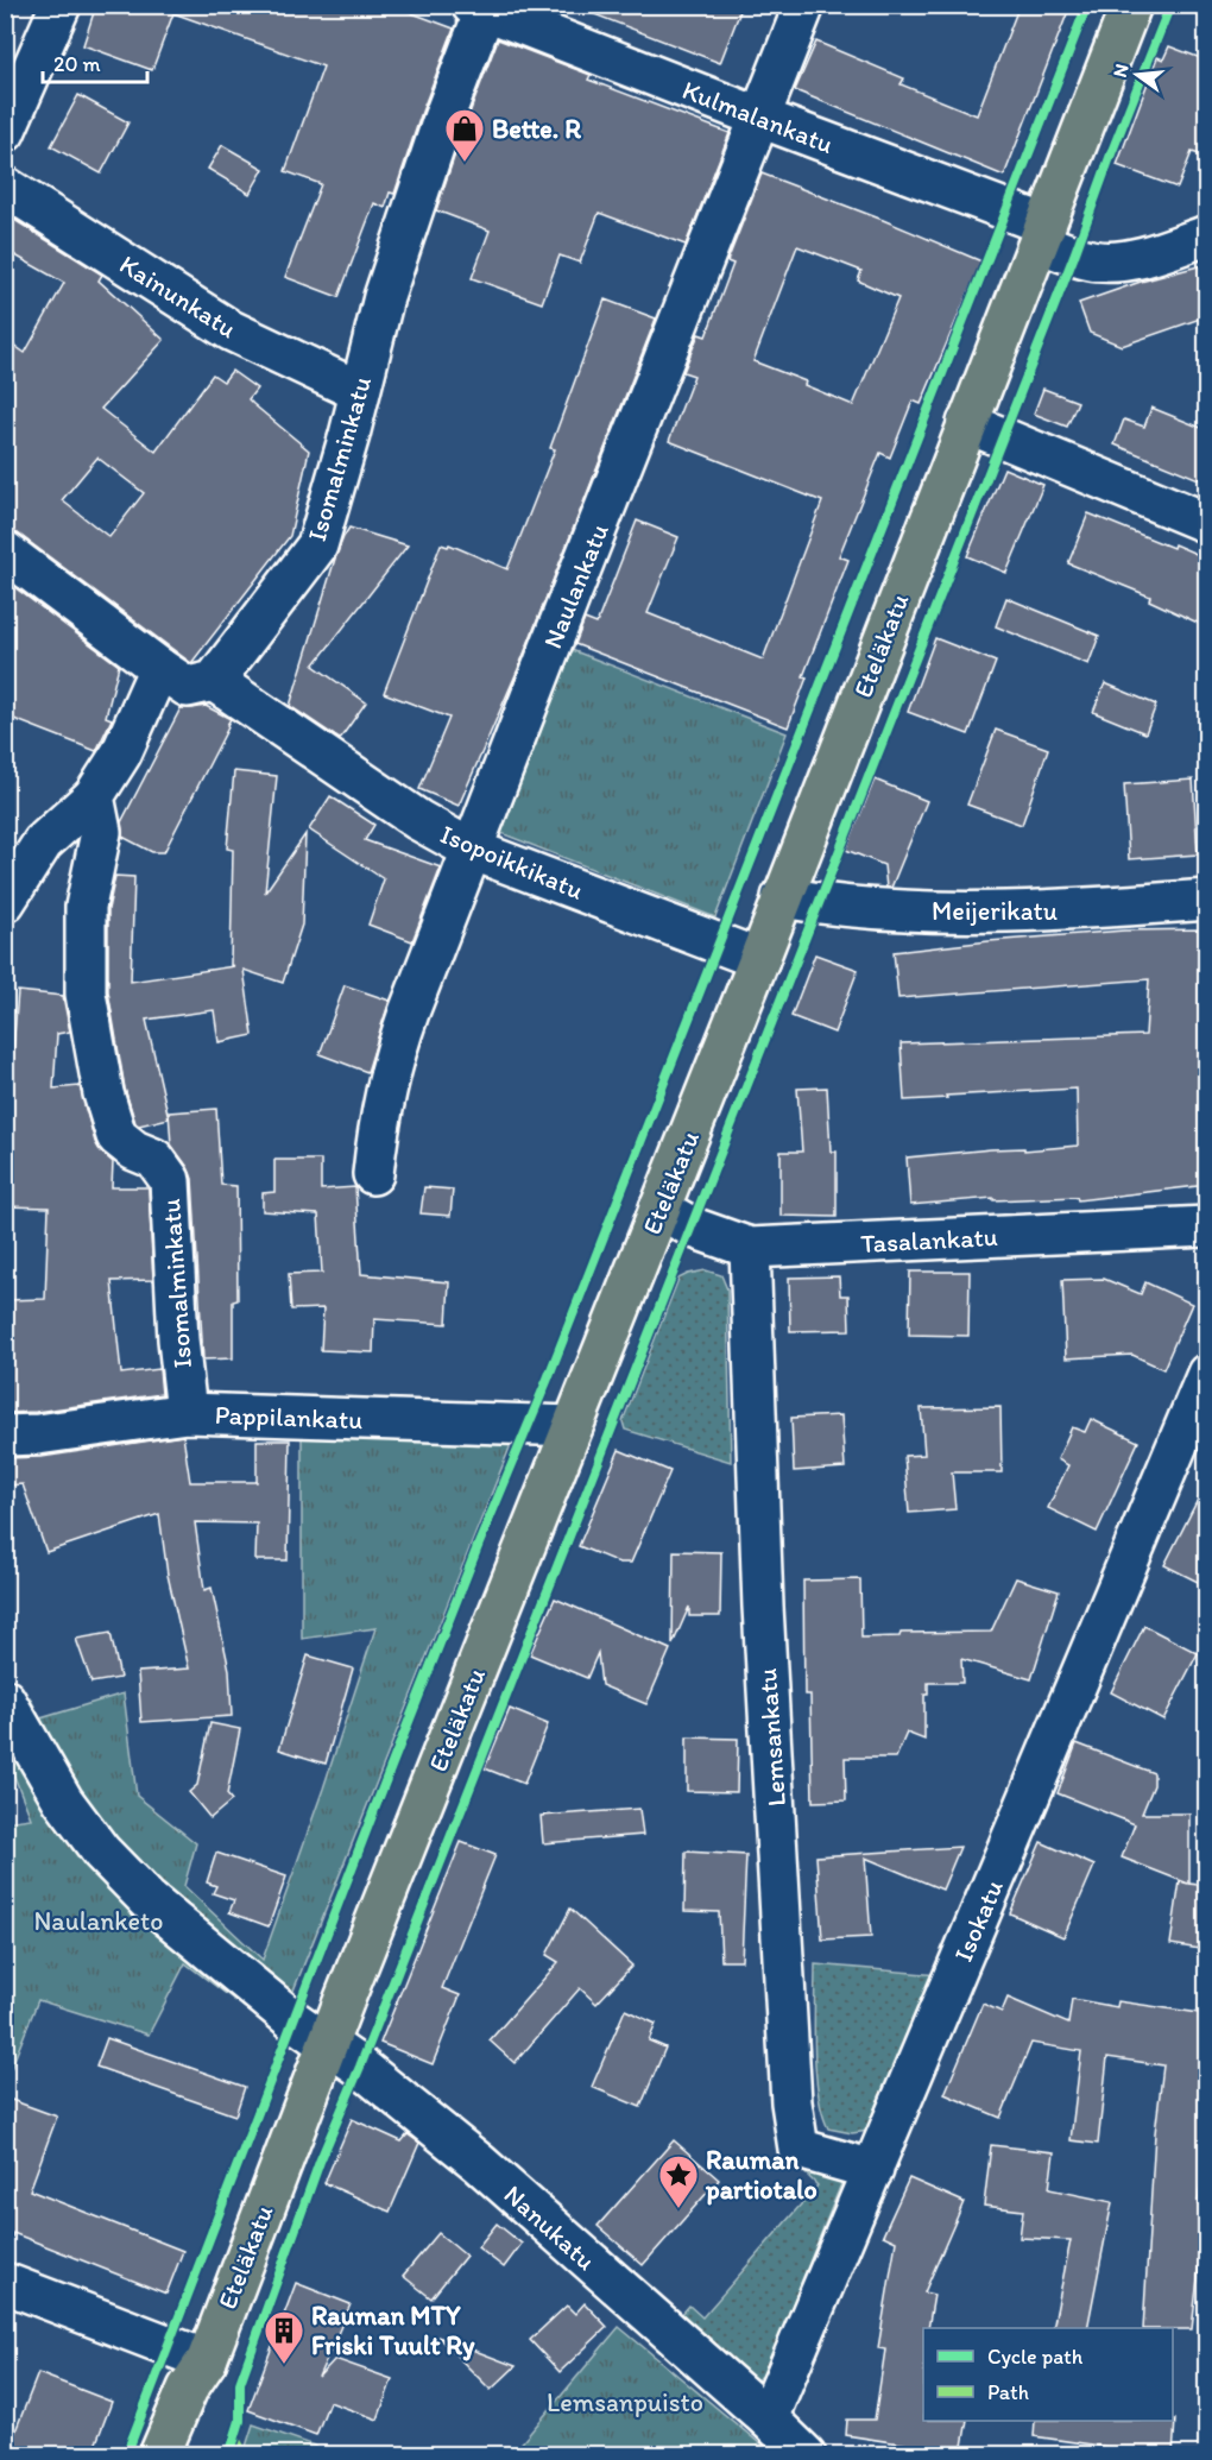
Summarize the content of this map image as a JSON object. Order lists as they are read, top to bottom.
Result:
{
  "streets": {
    "main road": ["Eteläkatu"],
    "street": [
      "Kulmalankatu",
      "Kainunkatu",
      "Isomalminkatu",
      "Naulankatu",
      "Isopoikkikatu",
      "Meijerikatu",
      "Tasalankatu",
      "Pappilankatu",
      "Lemsankatu",
      "Isokatu",
      "Nanukatu"
    ]
  },
  "crossings": [
    ["Kulmalankatu", "Isomalminkatu"],
    ["Kulmalankatu", "Naulankatu"],
    ["Kulmalankatu", "Eteläkatu"],
    ["Kainunkatu", "Isomalminkatu"],
    ["Isomalminkatu", "Isopoikkikatu"],
    ["Isomalminkatu", "Pappilankatu"],
    ["Naulankatu", "Isopoikkikatu"],
    ["Eteläkatu", "Isopoikkikatu"],
    ["Eteläkatu", "Meijerikatu"],
    ["Eteläkatu", "Tasalankatu"],
    ["Eteläkatu", "Pappilankatu"],
    ["Eteläkatu", "Nanukatu"],
    ["Tasalankatu", "Lemsankatu"],
    ["Lemsankatu", "Isokatu"],
    ["Isokatu", "Nanukatu"]
  ],
  "parks": ["Naulanketo", "Lemsanpuisto"],
  "places": {
    "shop": ["Bette. R"],
    "place": ["Rauman partiotalo"],
    "building": ["Rauman MTY Friski Tuult Ry"]
  },
  "legend": ["Cycle path", "Path"],
  "scale_bar": "20 m",
  "north": "left"
}
